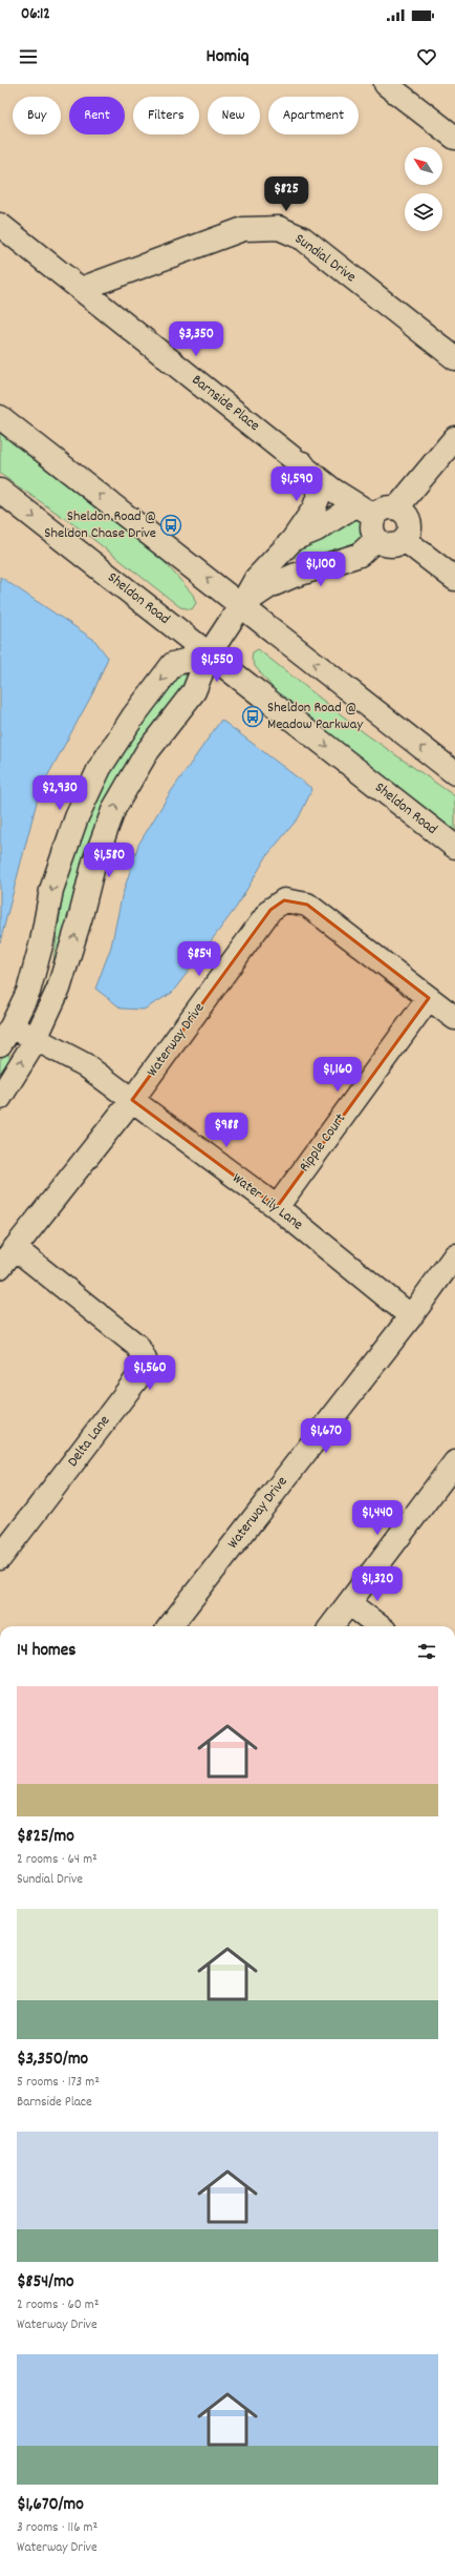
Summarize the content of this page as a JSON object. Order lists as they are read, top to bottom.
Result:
{
  "streets": {
    "street": [
      "Sundial Drive",
      "Barnside Place",
      "Sheldon Road",
      "Waterway Drive",
      "Ripple Court",
      "Water Lily Lane",
      "Delta Lane"
    ]
  },
  "crossings": [
    ["Sundial Drive", "Barnside Place"],
    ["Waterway Drive", "Ripple Court"],
    ["Waterway Drive", "Water Lily Lane"],
    ["Waterway Drive", "Delta Lane"],
    ["Ripple Court", "Water Lily Lane"]
  ],
  "places": {
    "bus stop": ["Sheldon Road @ Sheldon Chase Drive", "Sheldon Road @ Meadow Parkway"]
  },
  "north": "top left",
  "page": {
    "status": "06:12",
    "header": "Homiq",
    "chip": [
      "Buy",
      "Rent",
      "Filters",
      "New",
      "Apartment"
    ],
    "price": [
      "$825",
      "$3,350",
      "$1,590",
      "$1,100",
      "$1,550",
      "$2,930",
      "$1,580",
      "$854",
      "$1,160",
      "$988",
      "$1,560",
      "$1,670",
      "$1,440",
      "$1,320"
    ],
    "heading": "14 homes",
    "list": [
      {
        "name": "$825/mo",
        "note": "2 rooms · 64 m² · Sundial Drive"
      },
      {
        "name": "$3,350/mo",
        "note": "5 rooms · 173 m² · Barnside Place"
      },
      {
        "name": "$854/mo",
        "note": "2 rooms · 60 m² · Waterway Drive"
      },
      {
        "name": "$1,670/mo",
        "note": "3 rooms · 116 m² · Waterway Drive"
      }
    ]
  }
}
